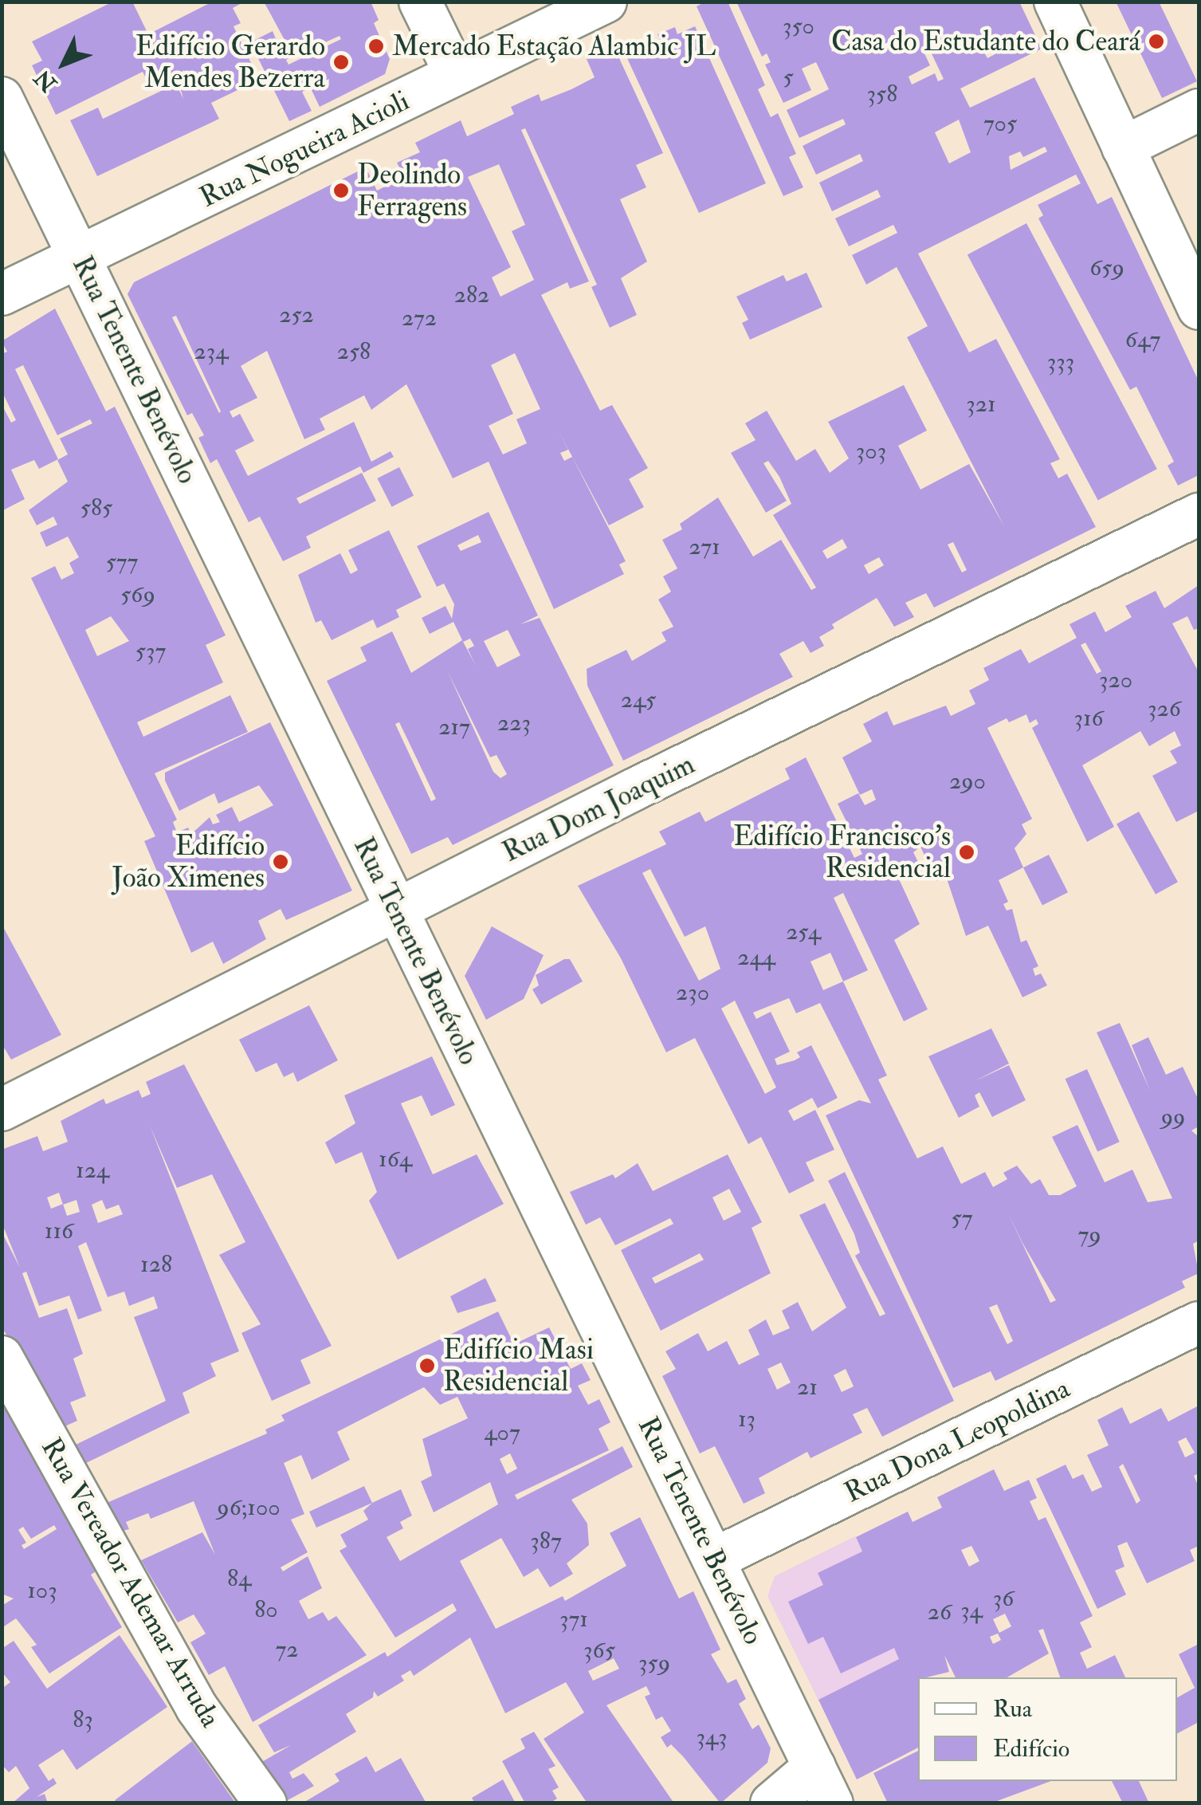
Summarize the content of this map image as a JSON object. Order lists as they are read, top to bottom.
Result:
{
  "streets": {
    "street": [
      "Rua Nogueira Acioli",
      "Rua Tenente Benévolo",
      "Rua Dom Joaquim",
      "Rua Dona Leopoldina",
      "Rua Vereador Ademar Arruda"
    ]
  },
  "crossings": [
    ["Rua Nogueira Acioli", "Rua Tenente Benévolo"],
    ["Rua Tenente Benévolo", "Rua Dom Joaquim"],
    ["Rua Tenente Benévolo", "Rua Dona Leopoldina"]
  ],
  "places": [
    "Casa do Estudante do Ceará",
    "Mercado Estação Alambic JL",
    "Edifício Gerardo Mendes Bezerra",
    "Deolindo Ferragens",
    "Edifício Francisco's Residencial",
    "Edifício João Ximenes",
    "Edifício Masi Residencial"
  ],
  "house_numbers": [
    "350",
    "5",
    "358",
    "705",
    "659",
    "282",
    "252",
    "272",
    "647",
    "234",
    "258",
    "333",
    "321",
    "303",
    "585",
    "271",
    "577",
    "569",
    "537",
    "320",
    "245",
    "326",
    "316",
    "223",
    "217",
    "290",
    "254",
    "244",
    "230",
    "99",
    "164",
    "124",
    "57",
    "116",
    "79",
    "128",
    "21",
    "13",
    "407",
    "96;100",
    "387",
    "84",
    "103",
    "36",
    "80",
    "34",
    "26",
    "371",
    "72",
    "365",
    "359",
    "83",
    "343"
  ],
  "legend": ["Rua", "Edifício"],
  "north": "bottom left"
}
